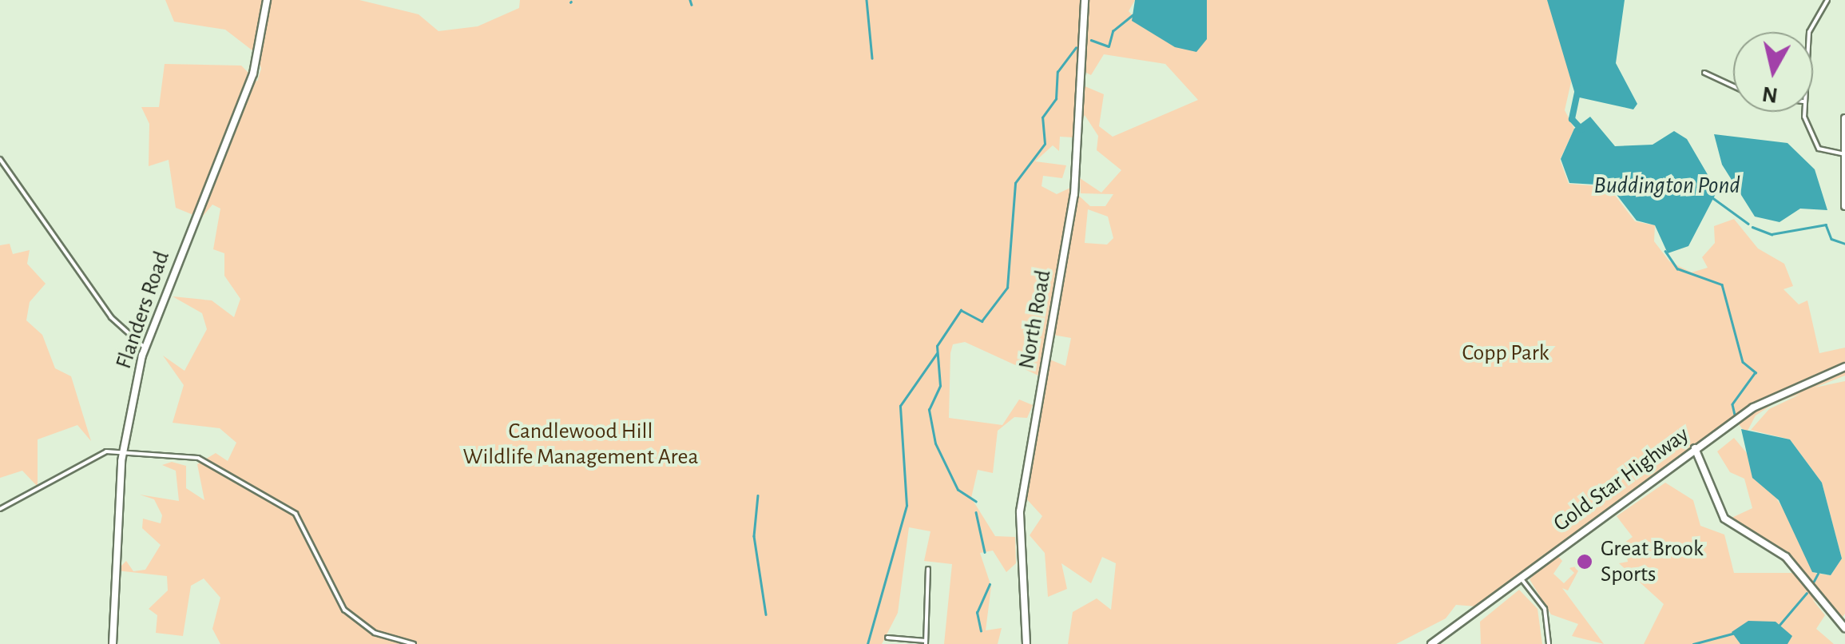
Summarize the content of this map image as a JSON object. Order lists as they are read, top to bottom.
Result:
{
  "streets": {
    "main road": ["Flanders Road", "North Road", "Gold Star Highway"]
  },
  "water": ["Buddington Pond"],
  "parks": ["Copp Park", "Candlewood Hill Wildlife Management Area"],
  "places": ["Great Brook Sports"],
  "north": "bottom"
}
